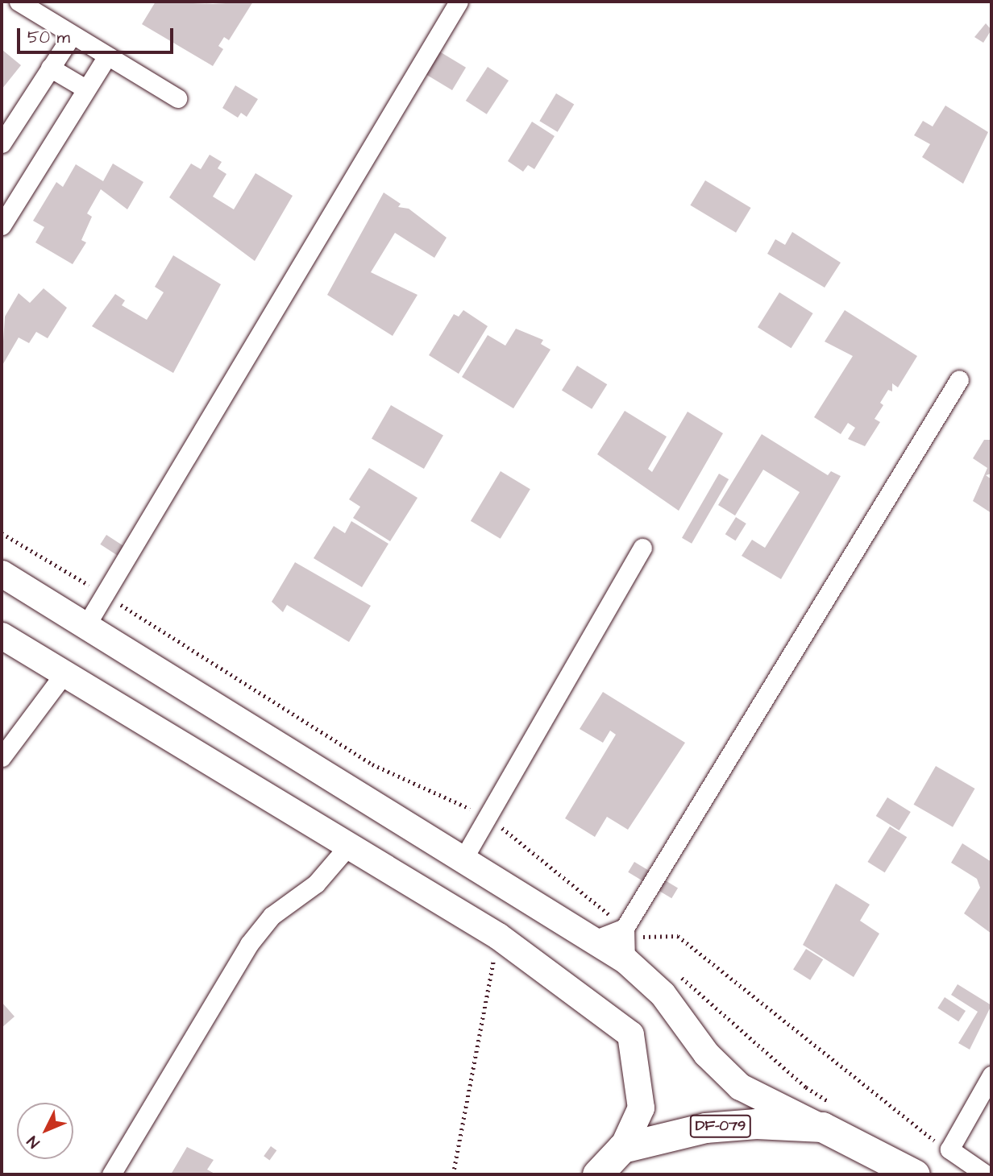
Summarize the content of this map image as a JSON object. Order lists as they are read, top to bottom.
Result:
{
  "streets": {
    "main road": ["DF-079"]
  },
  "scale_bar": "50 m",
  "north": "bottom left"
}
